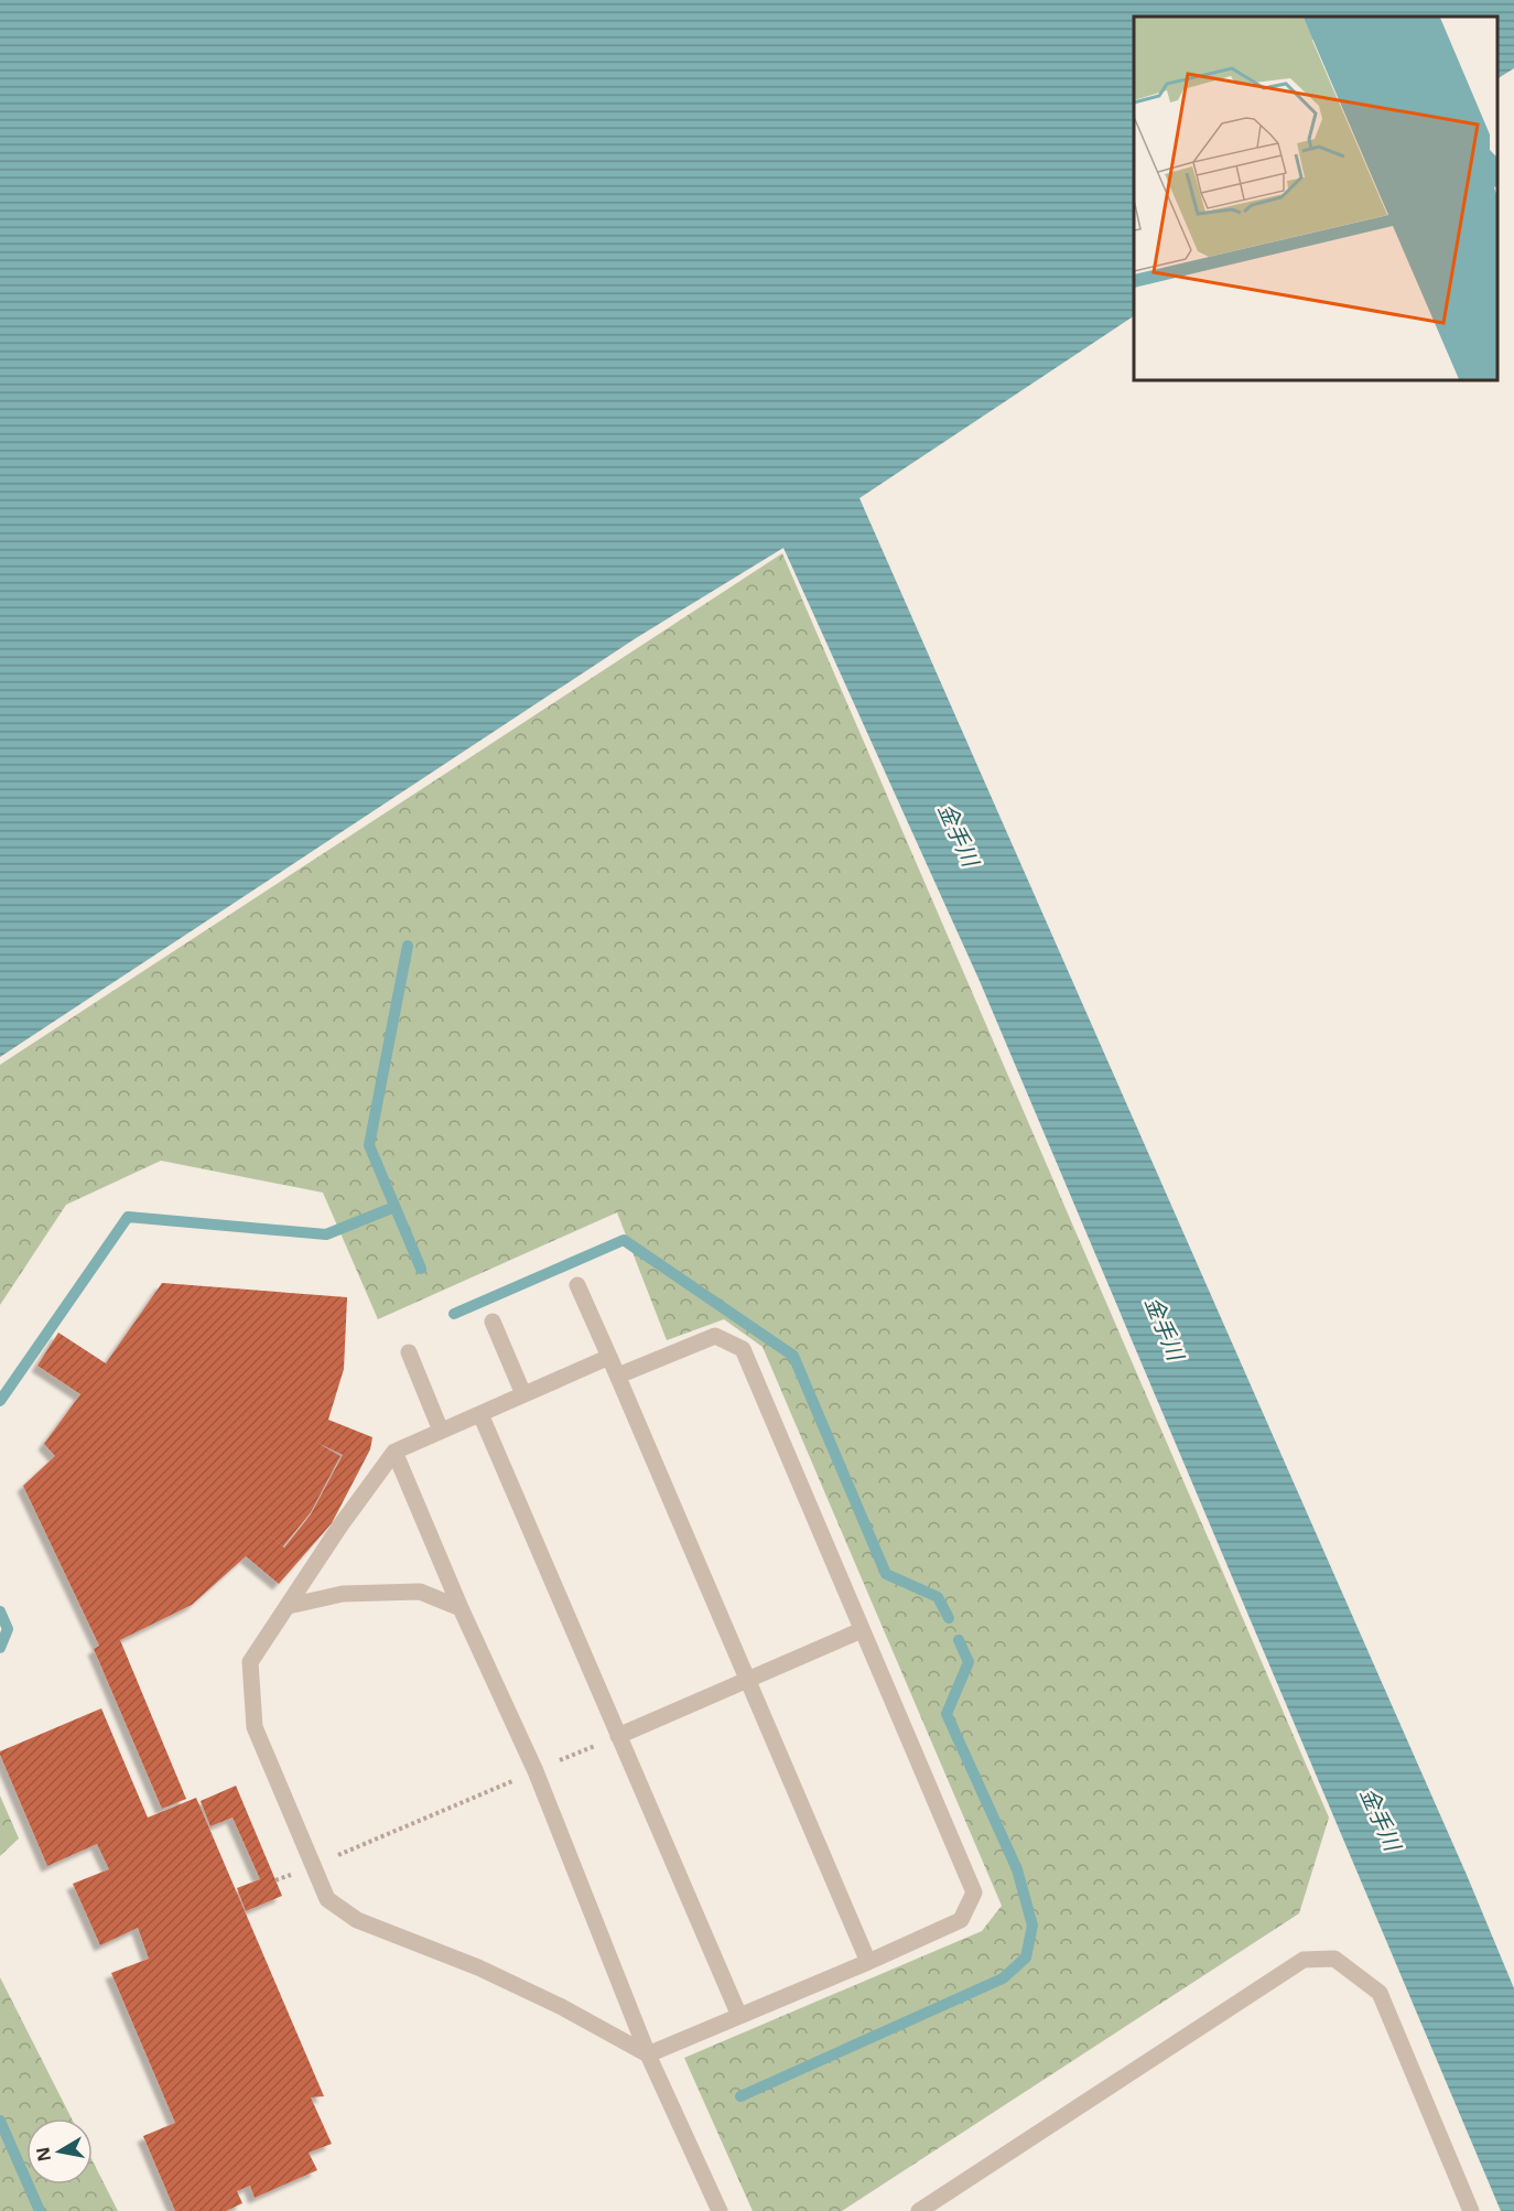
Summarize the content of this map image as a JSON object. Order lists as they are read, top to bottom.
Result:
{
  "water": ["金手川"],
  "north": "left"
}
